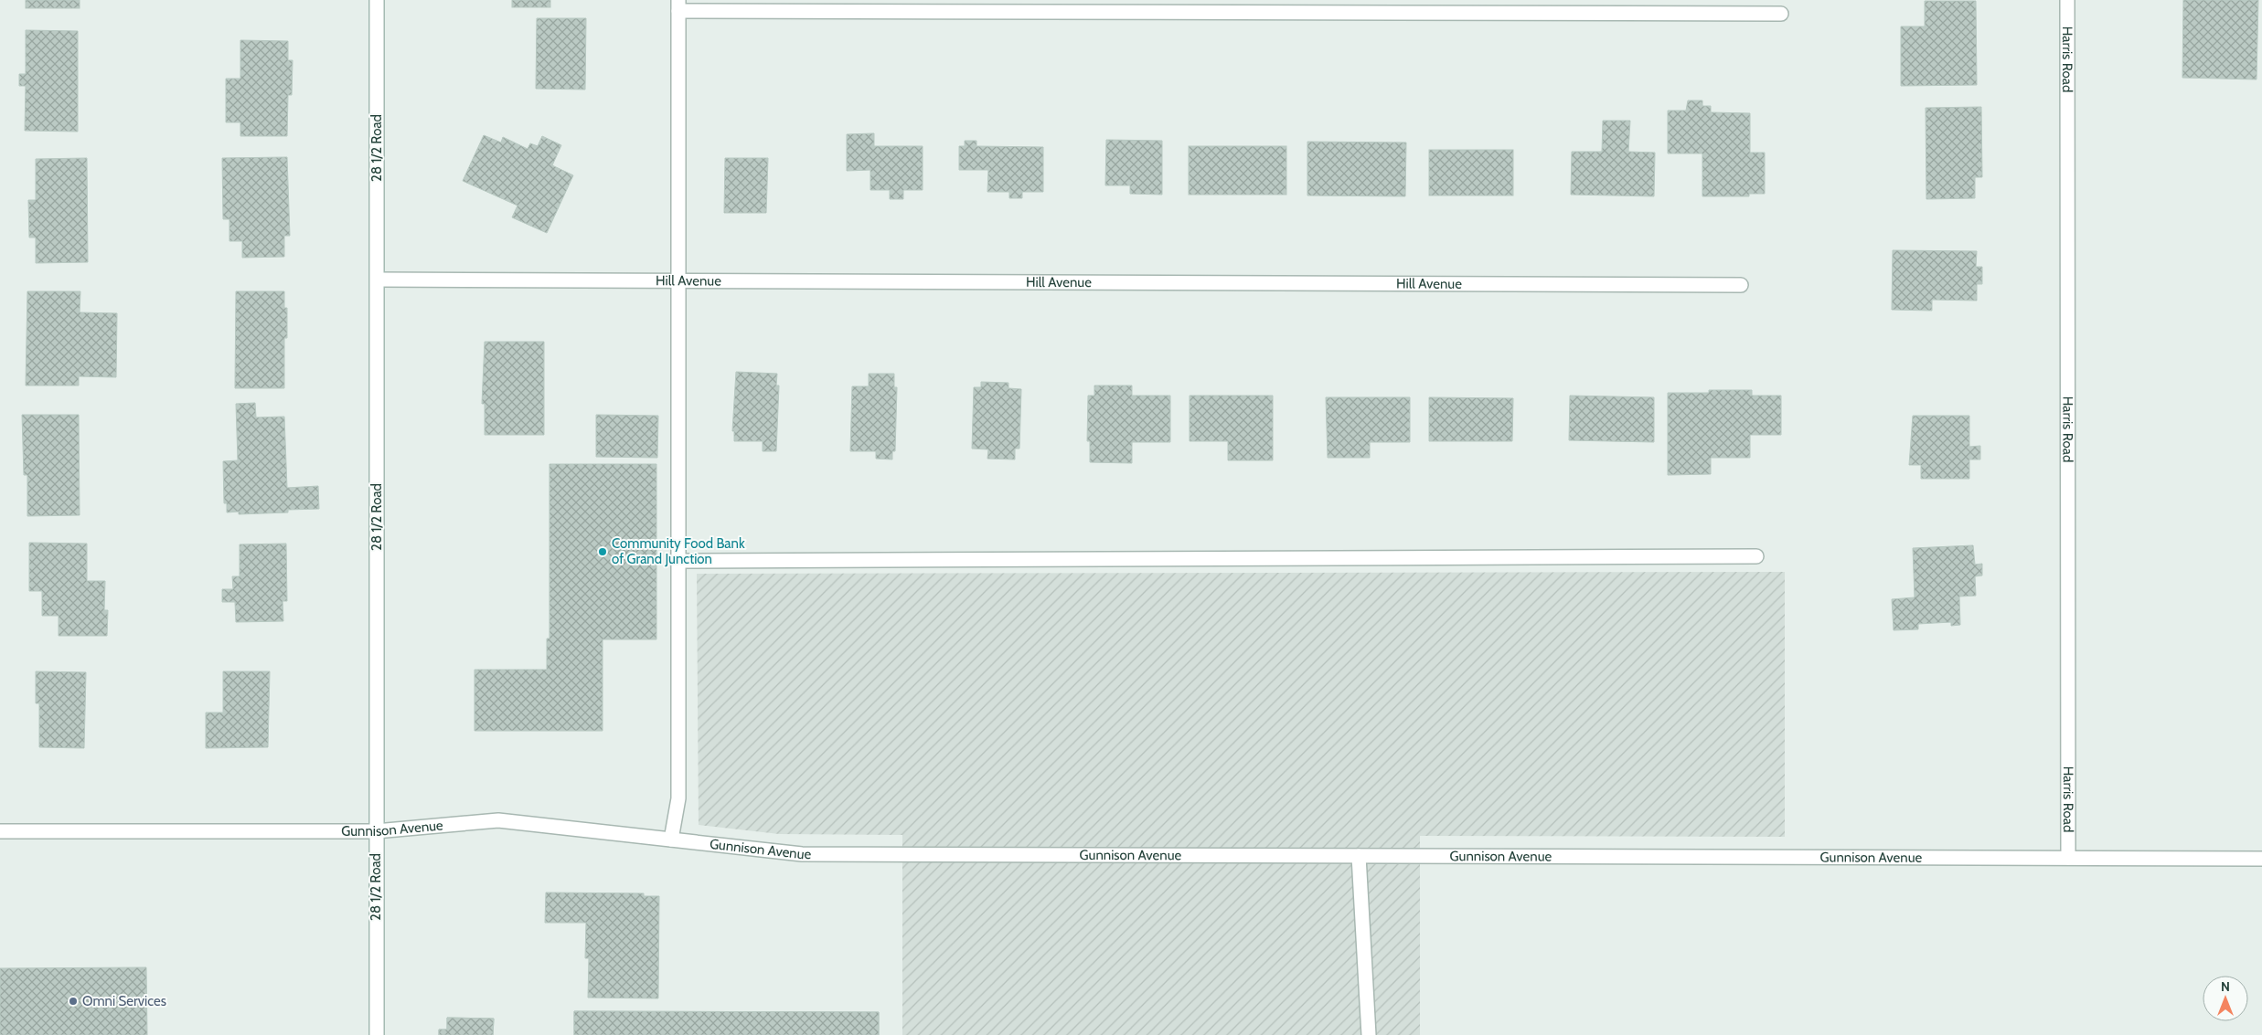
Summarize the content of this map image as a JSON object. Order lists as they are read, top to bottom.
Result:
{
  "streets": {
    "street": [
      "Harris Road",
      "28 1/2 Road",
      "Hill Avenue",
      "Gunnison Avenue"
    ]
  },
  "crossings": [
    ["Harris Road", "Gunnison Avenue"],
    ["28 1/2 Road", "Hill Avenue"],
    ["28 1/2 Road", "Gunnison Avenue"]
  ],
  "places": ["Community Food Bank of Grand Junction", "Omni Services"],
  "north": "top"
}
